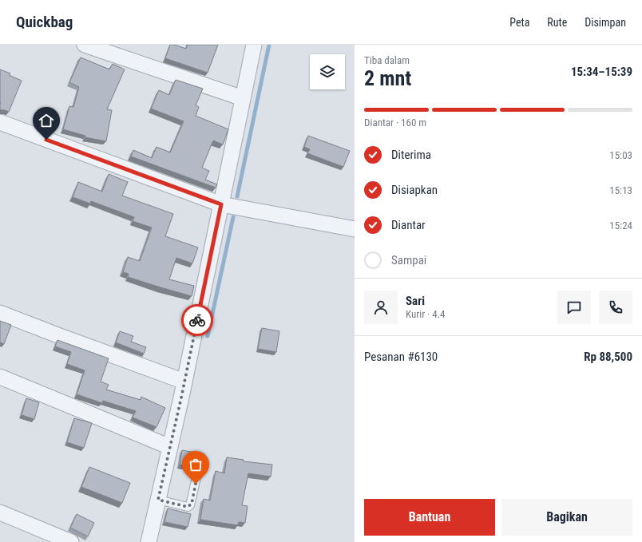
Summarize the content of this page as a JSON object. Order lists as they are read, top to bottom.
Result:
{
  "page": {
    "header": "Quickbag",
    "nav": ["Peta", "Rute", "Disimpan"],
    "heading": ["2 mnt", "Tiba dalam", "15:34–15:39"],
    "panel": [
      "Sari",
      "Kurir · 4.4",
      "Pesanan #6130",
      "Rp 88,500"
    ],
    "bar": "Diantar · 160 m",
    "list": [
      ["Diterima", "15:03"],
      ["Disiapkan", "15:13"],
      ["Diantar", "15:24"],
      "Sampai"
    ],
    "buttons": ["Bantuan", "Bagikan"]
  }
}
